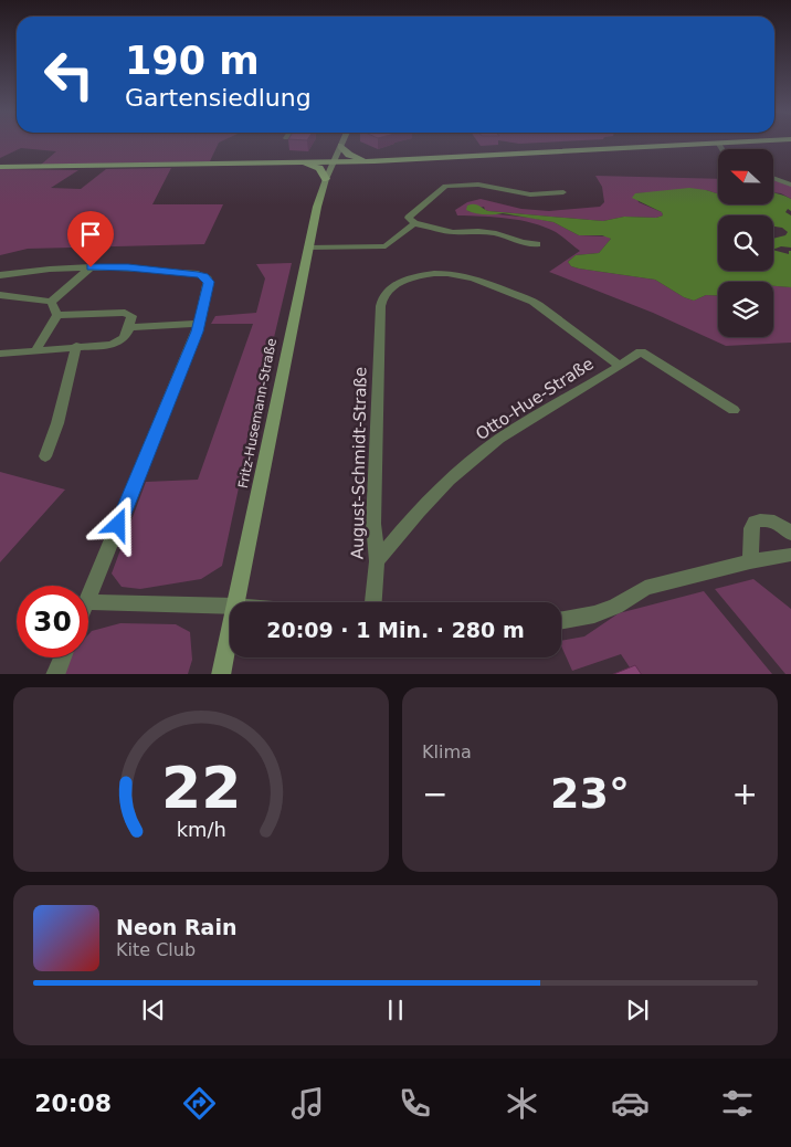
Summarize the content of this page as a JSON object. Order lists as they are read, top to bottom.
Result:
{
  "streets": {
    "street": ["Otto-Hue-Straße", "Fritz-Husemann-Straße", "August-Schmidt-Straße"]
  },
  "crossings": [
    ["Otto-Hue-Straße", "August-Schmidt-Straße"]
  ],
  "north": "left",
  "page": {
    "turn": ["190 m", "Gartensiedlung"],
    "limit": "30",
    "trip": "20:09 · 1 Min. · 280 m",
    "tile": "Klima",
    "heat": ["−", "23°", "+"],
    "song": ["Neon Rain", "Kite Club"],
    "tabs": "20:08",
    "gauge": ["22", "km/h"]
  }
}
